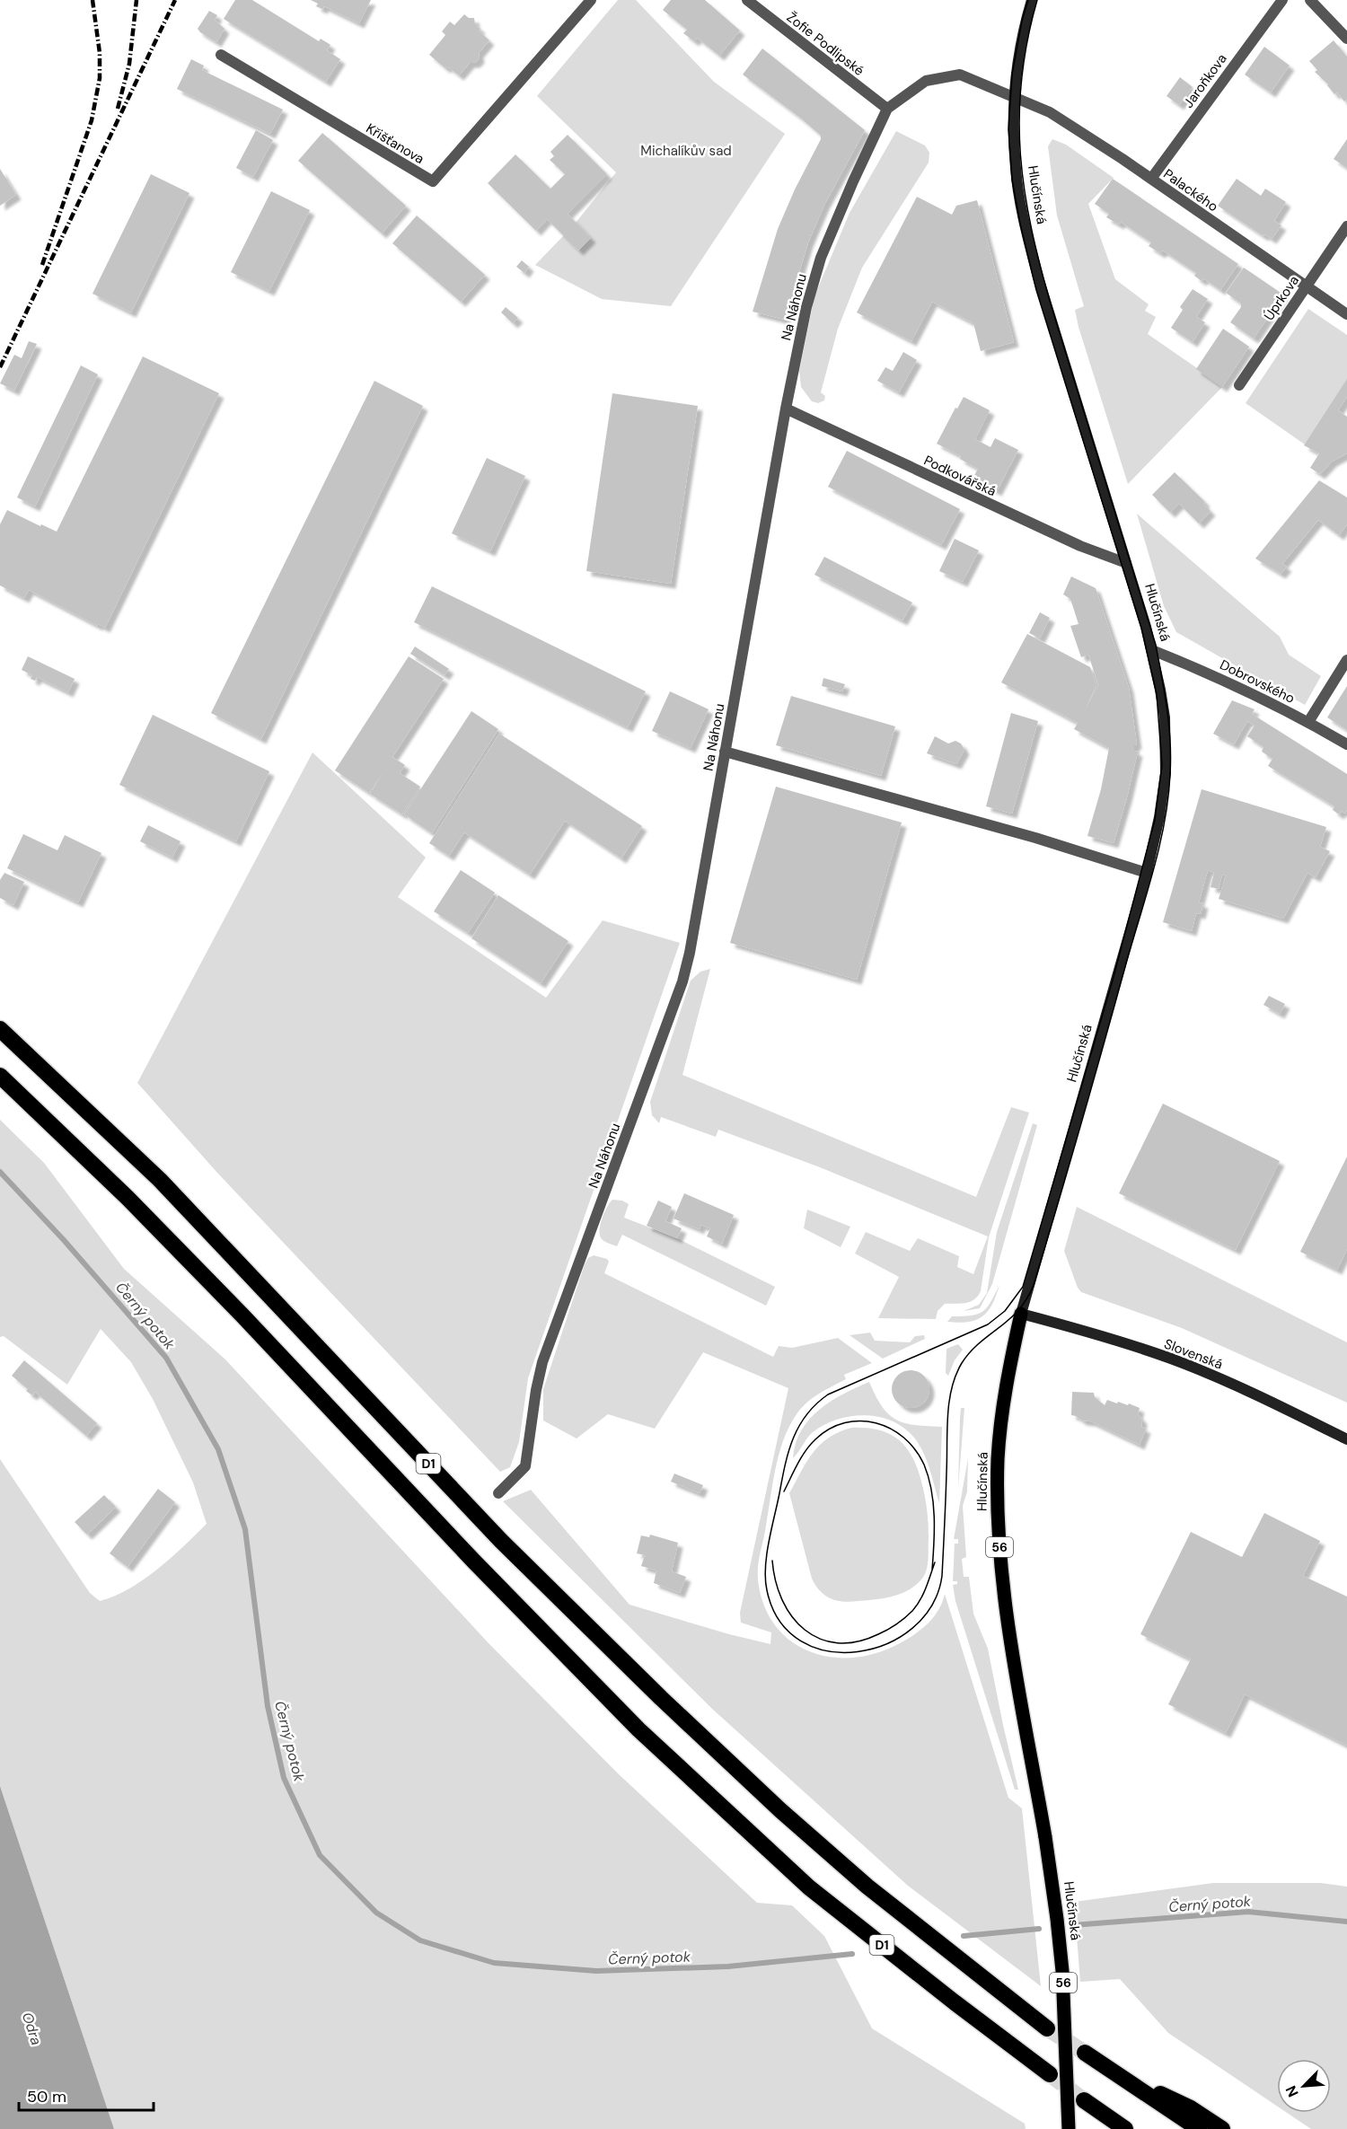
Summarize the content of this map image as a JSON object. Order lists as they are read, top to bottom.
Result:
{
  "streets": {
    "highway": ["D1"],
    "main road": ["Hlučínská", "56"],
    "street": [
      "Žofie Podlipské",
      "Jaroňkova",
      "Křišťanova",
      "Palackého",
      "Úprkova",
      "Na Náhonu",
      "Podkovářská",
      "Dobrovského",
      "Slovenská"
    ]
  },
  "crossings": [
    ["Žofie Podlipské", "Na Náhonu"],
    ["Jaroňkova", "Palackého"],
    ["Palackého", "Hlučínská"],
    ["Palackého", "Úprkova"],
    ["Palackého", "Na Náhonu"],
    ["Hlučínská", "Na Náhonu"],
    ["Hlučínská", "Podkovářská"],
    ["Hlučínská", "Dobrovského"],
    ["Hlučínská", "Slovenská"],
    ["Na Náhonu", "Podkovářská"]
  ],
  "water": ["Černý potok", "Odra"],
  "parks": ["Michalíkův sad"],
  "scale_bar": "50 m",
  "north": "bottom left"
}
